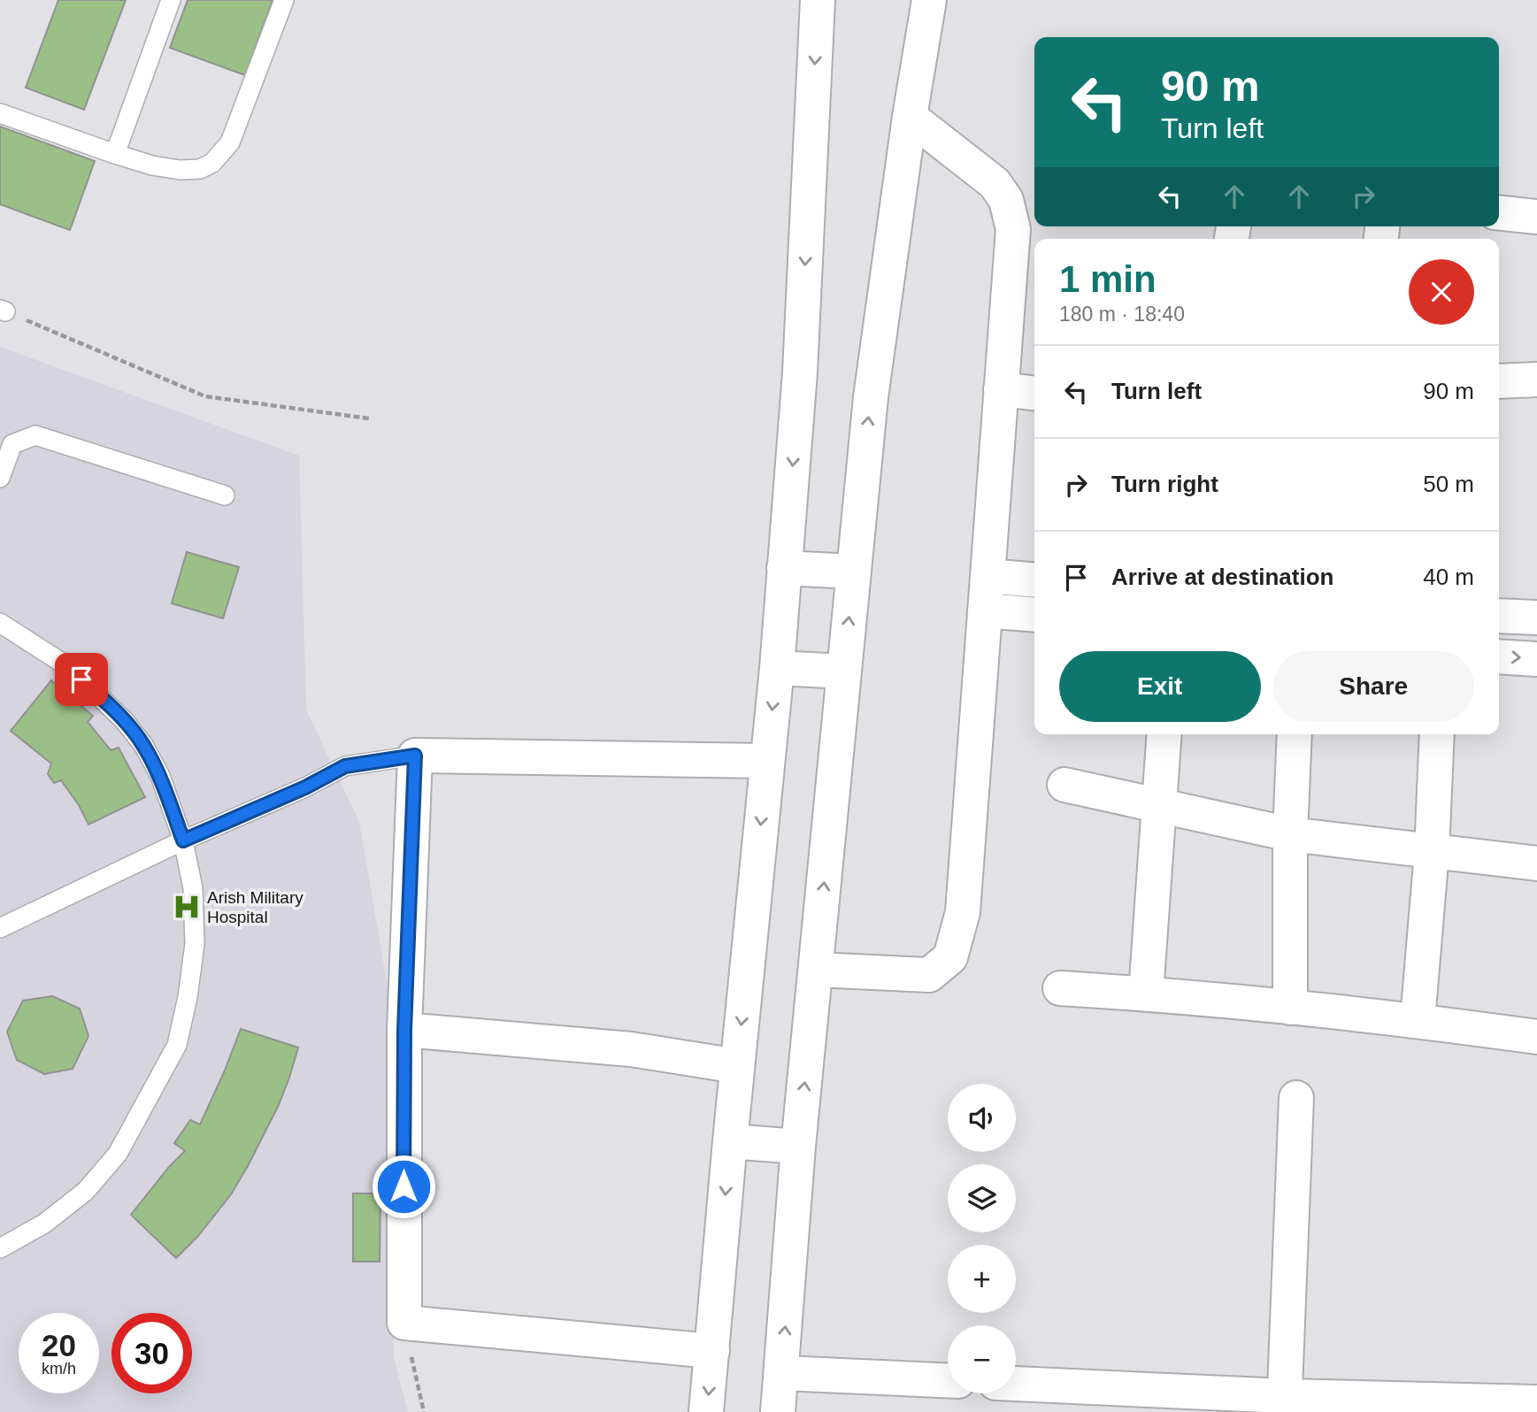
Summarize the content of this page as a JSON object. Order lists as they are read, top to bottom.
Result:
{
  "places": {
    "hospital": ["Arish Military Hospital"]
  },
  "page": {
    "turn": ["90 m", "Turn left"],
    "heading": ["1 min", "180 m · 18:40"],
    "list": [
      {
        "name": "Turn left",
        "value": "90 m"
      },
      {
        "name": "Turn right",
        "value": "50 m"
      },
      {
        "name": "Arrive at destination",
        "value": "40 m"
      }
    ],
    "buttons": ["Exit", "Share"],
    "map_buttons": ["+", "−"],
    "speed": "20 km/h",
    "limit": "30"
  }
}
